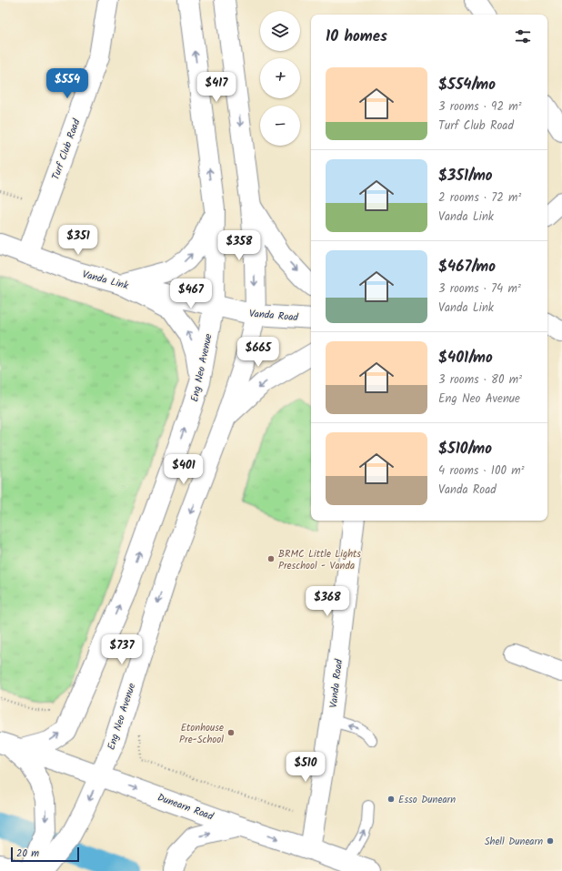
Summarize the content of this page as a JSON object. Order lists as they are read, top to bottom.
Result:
{
  "streets": {
    "main road": [
      "Turf Club Road",
      "Vanda Link",
      "Vanda Road",
      "Eng Neo Avenue",
      "Dunearn Road"
    ]
  },
  "crossings": [
    ["Turf Club Road", "Vanda Link"],
    ["Vanda Link", "Vanda Road"],
    ["Vanda Link", "Eng Neo Avenue"],
    ["Vanda Road", "Eng Neo Avenue"],
    ["Vanda Road", "Dunearn Road"],
    ["Eng Neo Avenue", "Dunearn Road"]
  ],
  "one_way": ["Dunearn Road"],
  "places": [
    "BRMC Little Lights Preschool - Vanda",
    "Etonhouse Pre-School",
    "Esso Dunearn",
    "Shell Dunearn"
  ],
  "scale_bar": "20 m",
  "page": {
    "map_buttons": ["+", "−"],
    "heading": "10 homes",
    "list": [
      {
        "name": "$554/mo",
        "note": "3 rooms · 92 m² · Turf Club Road"
      },
      {
        "name": "$351/mo",
        "note": "2 rooms · 72 m² · Vanda Link"
      },
      {
        "name": "$467/mo",
        "note": "3 rooms · 74 m² · Vanda Link"
      },
      {
        "name": "$401/mo",
        "note": "3 rooms · 80 m² · Eng Neo Avenue"
      },
      {
        "name": "$510/mo",
        "note": "4 rooms · 100 m² · Vanda Road"
      }
    ],
    "price": [
      "$554",
      "$417",
      "$351",
      "$358",
      "$467",
      "$665",
      "$401",
      "$368",
      "$737",
      "$510"
    ],
    "scale": "20 m"
  }
}
